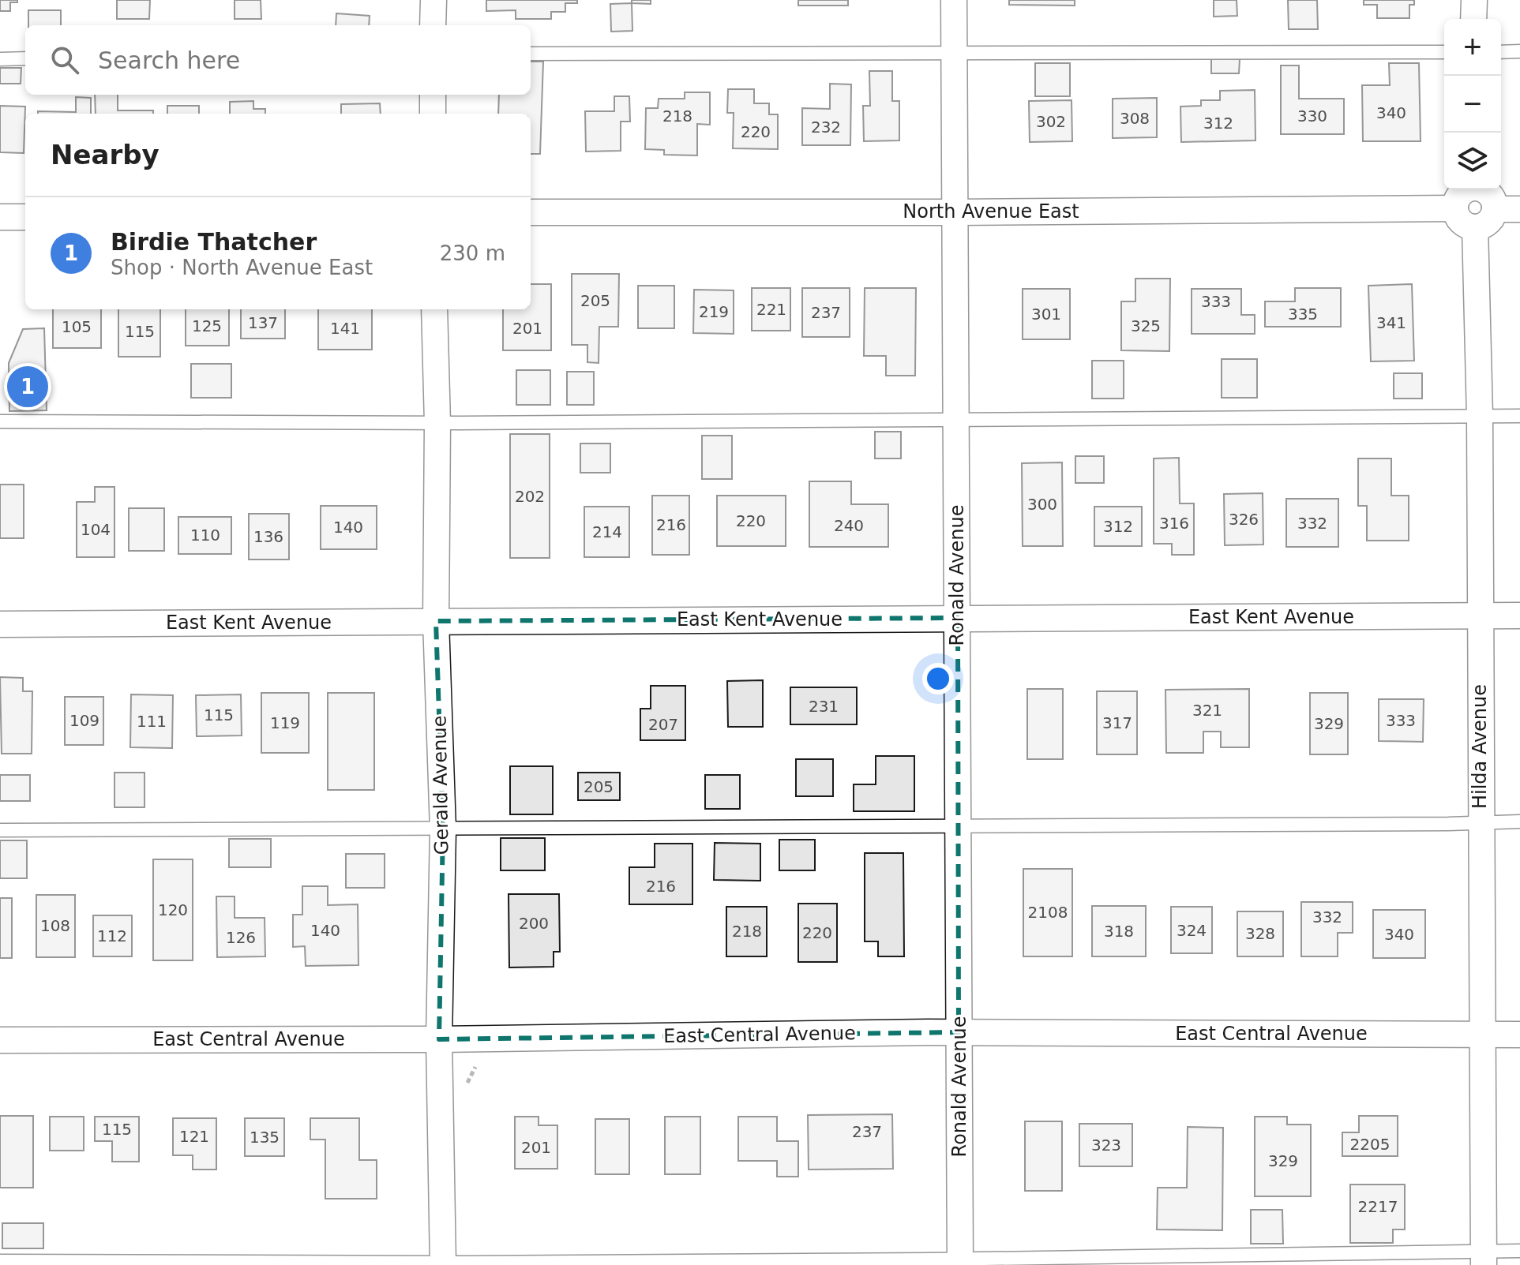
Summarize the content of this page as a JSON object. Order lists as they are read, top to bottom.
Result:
{
  "streets": {
    "street": [
      "North Avenue East",
      "Ronald Avenue",
      "East Kent Avenue",
      "Hilda Avenue",
      "Gerald Avenue",
      "East Central Avenue"
    ]
  },
  "crossings": [
    ["North Avenue East", "Ronald Avenue"],
    ["Ronald Avenue", "East Kent Avenue"],
    ["Ronald Avenue", "East Central Avenue"],
    ["East Kent Avenue", "Hilda Avenue"],
    ["East Kent Avenue", "Gerald Avenue"],
    ["Hilda Avenue", "East Central Avenue"],
    ["Gerald Avenue", "East Central Avenue"]
  ],
  "house_numbers": [
    "340",
    "218",
    "330",
    "308",
    "302",
    "312",
    "232",
    "220",
    "205",
    "333",
    "221",
    "219",
    "237",
    "301",
    "335",
    "137",
    "341",
    "125",
    "325",
    "105",
    "141",
    "201",
    "115",
    "202",
    "300",
    "326",
    "220",
    "316",
    "332",
    "216",
    "240",
    "312",
    "140",
    "104",
    "214",
    "110",
    "136",
    "231",
    "321",
    "115",
    "109",
    "333",
    "111",
    "119",
    "317",
    "329",
    "207",
    "205",
    "216",
    "120",
    "2108",
    "332",
    "200",
    "108",
    "140",
    "324",
    "218",
    "318",
    "220",
    "328",
    "340",
    "112",
    "126",
    "115",
    "237",
    "121",
    "135",
    "2205",
    "323",
    "201",
    "329",
    "2217"
  ],
  "page": {
    "map_buttons": ["+", "−"],
    "search": "Search here",
    "heading": "Nearby",
    "list": [
      {
        "mark": "1",
        "name": "Birdie Thatcher",
        "note": "Shop · North Avenue East",
        "value": "230 m"
      }
    ],
    "pins": "1"
  }
}
